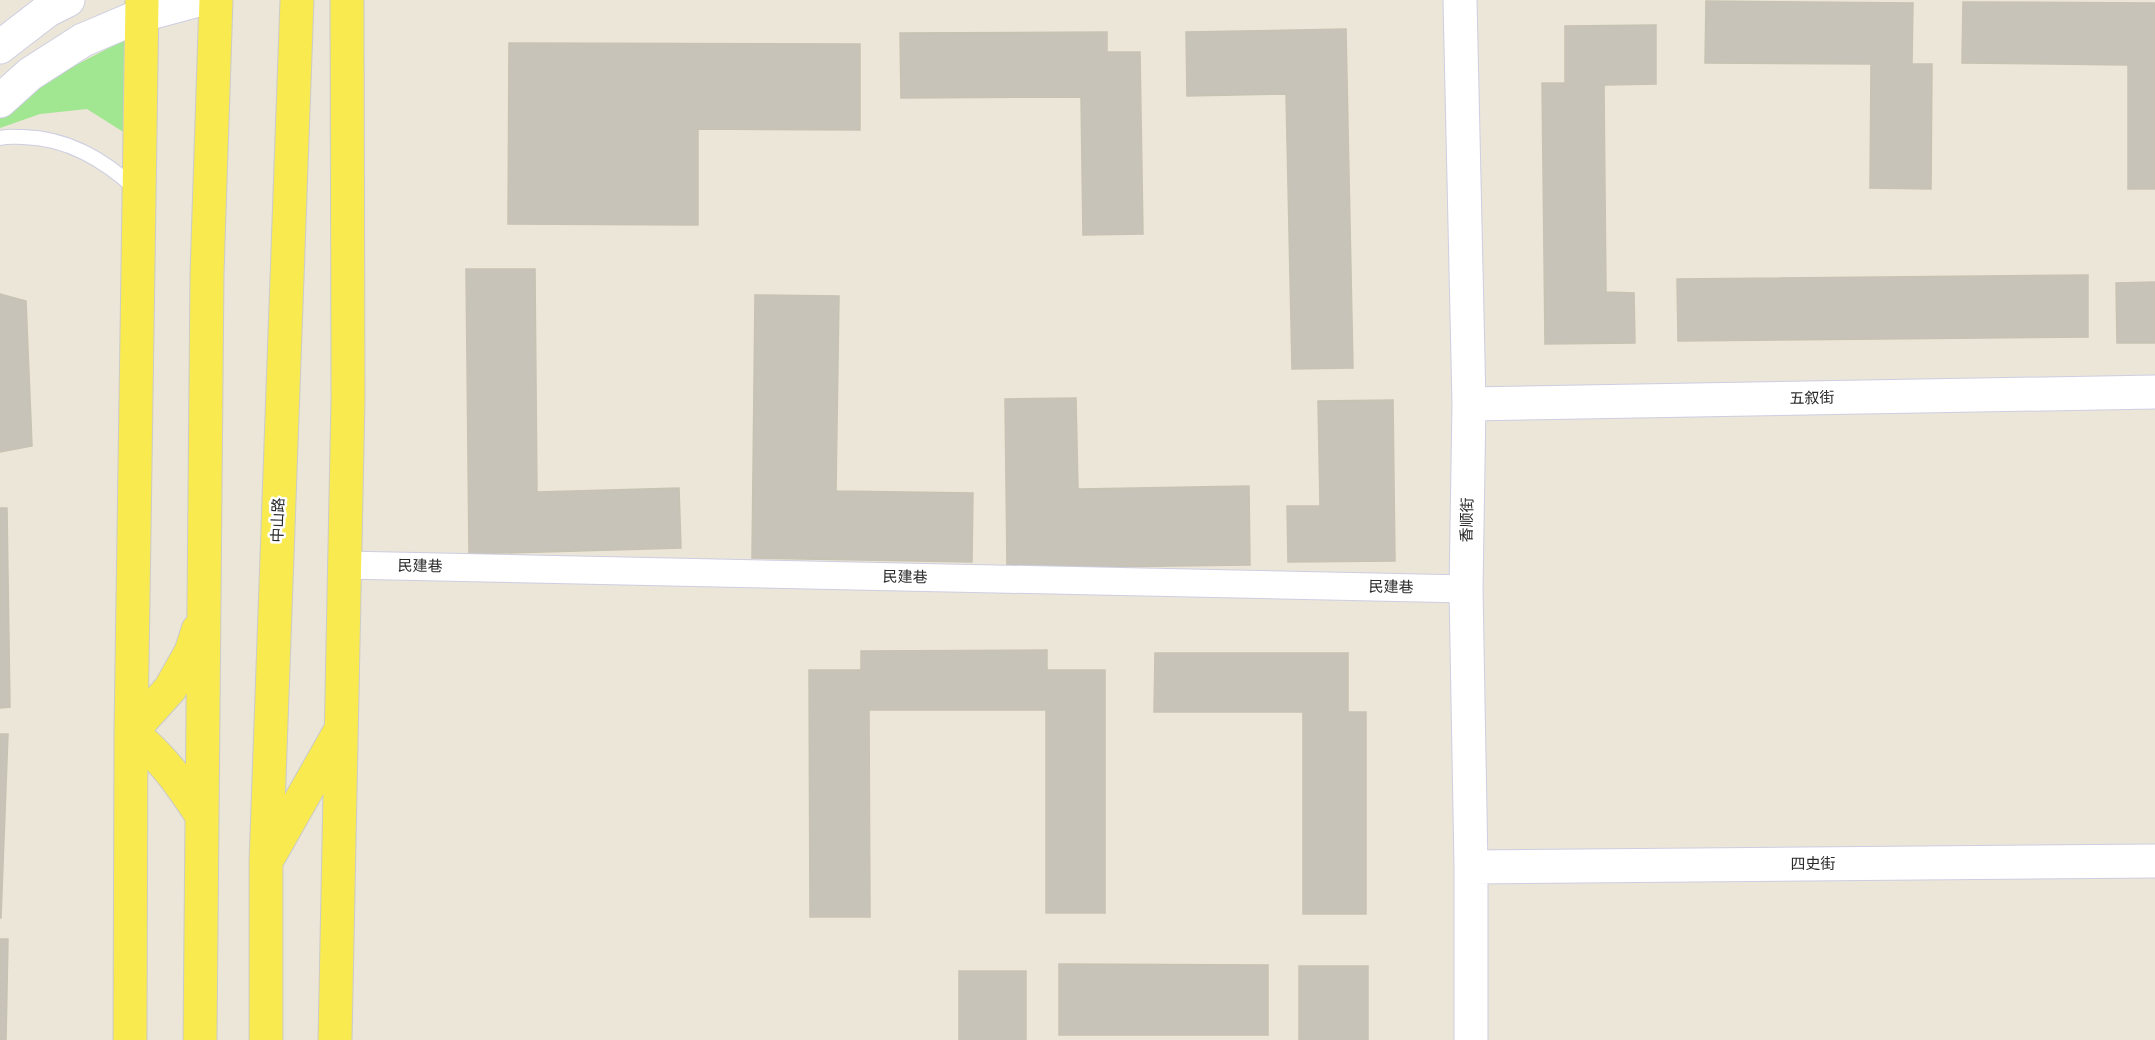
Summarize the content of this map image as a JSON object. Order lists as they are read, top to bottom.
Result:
{
  "streets": {
    "main road": ["中山路"],
    "street": [
      "五叙街",
      "香顺街",
      "民建巷",
      "四史街"
    ]
  },
  "crossings": [
    ["五叙街", "香顺街"],
    ["香顺街", "民建巷"],
    ["香顺街", "四史街"]
  ]
}
